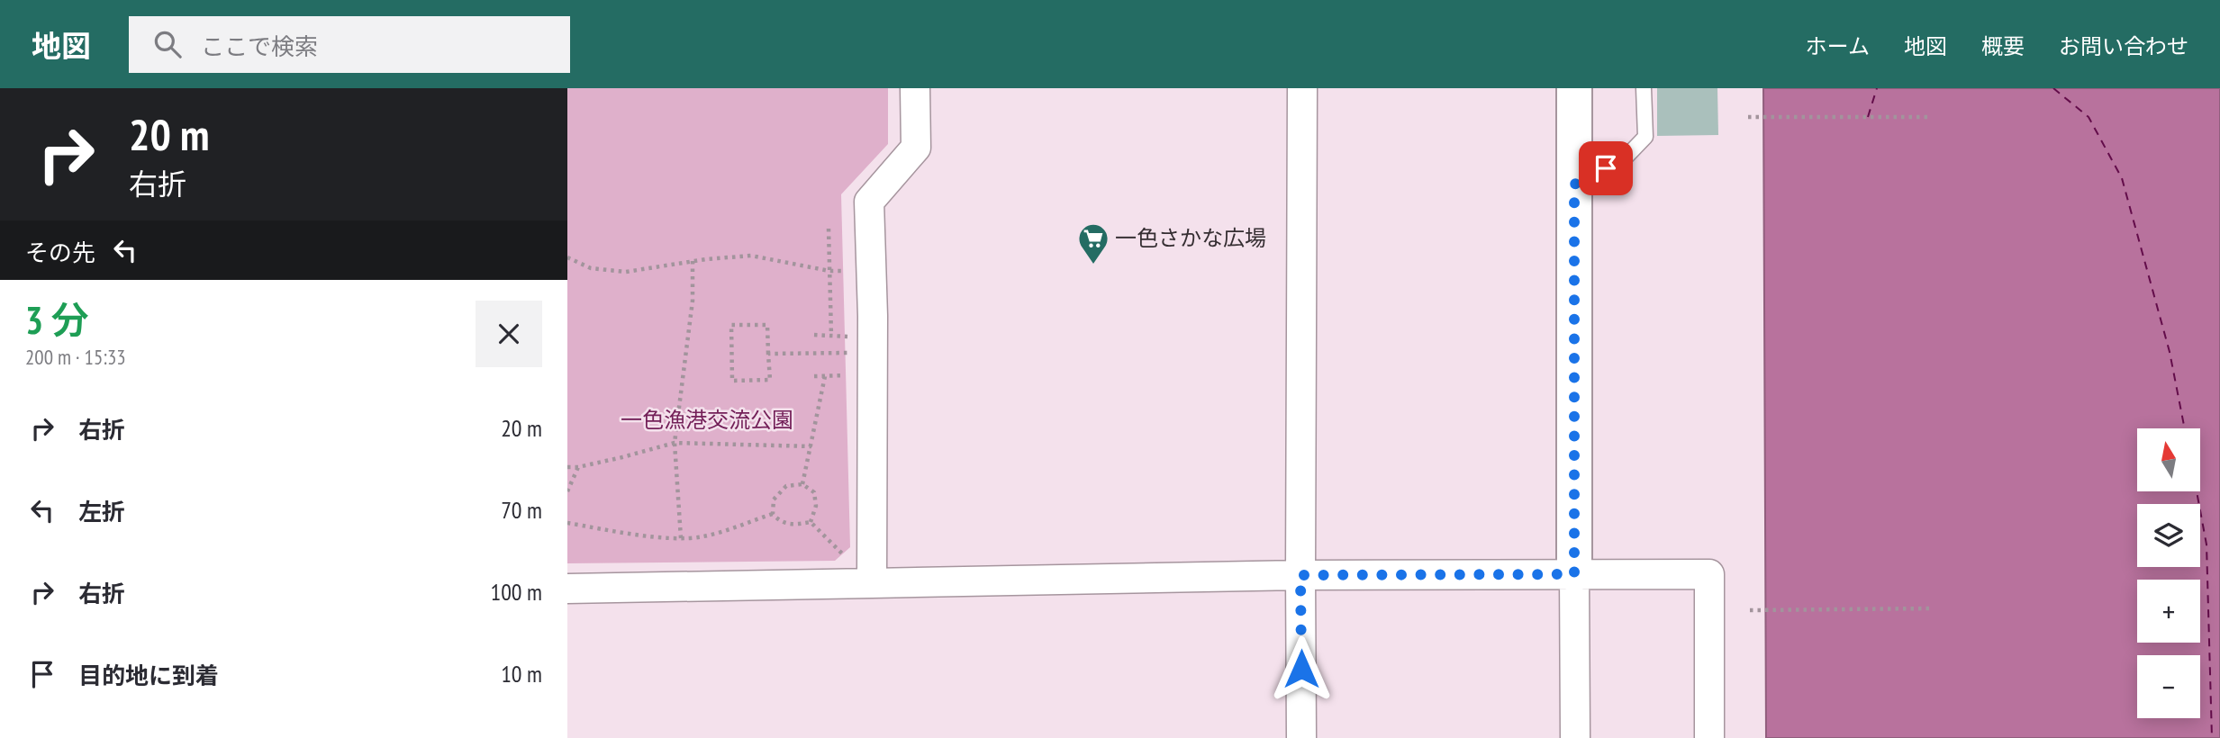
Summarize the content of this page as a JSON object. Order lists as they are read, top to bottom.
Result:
{
  "parks": ["一色漁港交流公園"],
  "places": {
    "supermarket": ["一色さかな広場"]
  },
  "north": "top",
  "page": {
    "header": "地図",
    "search": "ここで検索",
    "nav": [
      "ホーム",
      "地図",
      "概要",
      "お問い合わせ"
    ],
    "turn": ["20 m", "右折"],
    "then": "その先",
    "heading": ["3 分", "200 m · 15:33"],
    "list": [
      {
        "name": "右折",
        "value": "20 m"
      },
      {
        "name": "左折",
        "value": "70 m"
      },
      {
        "name": "右折",
        "value": "100 m"
      },
      {
        "name": "目的地に到着",
        "value": "10 m"
      }
    ],
    "map_buttons": ["+", "−"]
  }
}
